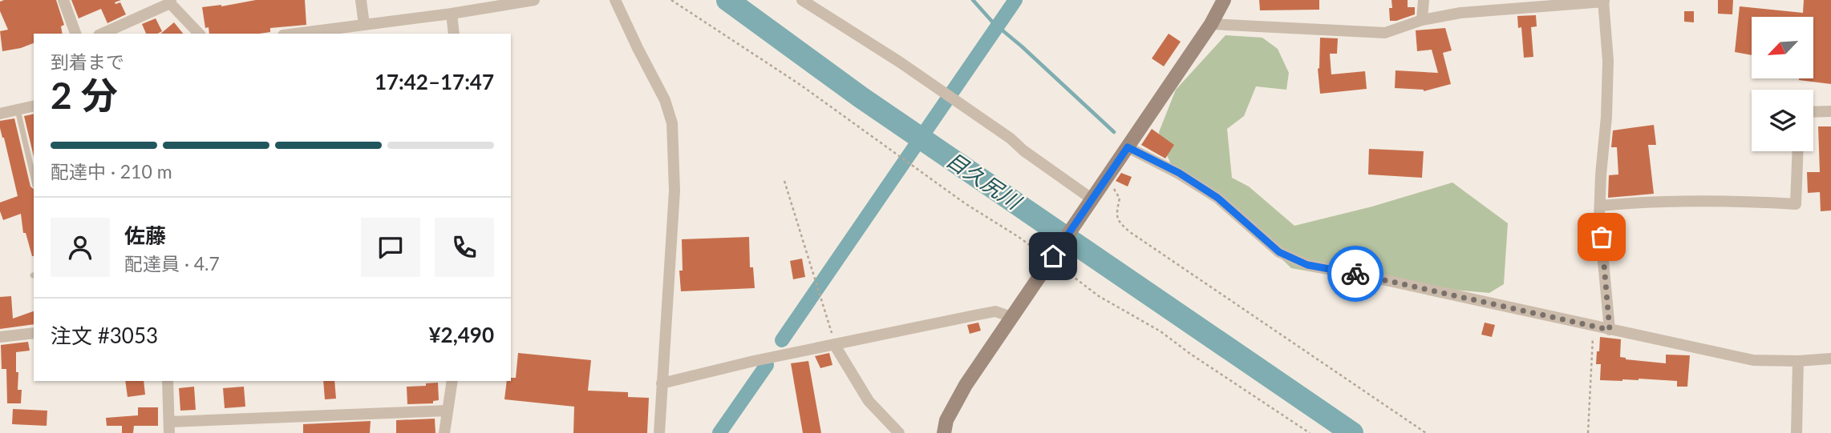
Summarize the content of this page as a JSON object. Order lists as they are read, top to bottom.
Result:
{
  "water": ["目久尻川"],
  "north": "bottom left",
  "page": {
    "heading": ["2 分", "到着まで", "17:42–17:47"],
    "panel": [
      "佐藤",
      "配達員 · 4.7",
      "注文 #3053",
      "¥2,490"
    ],
    "bar": "配達中 · 210 m"
  }
}
